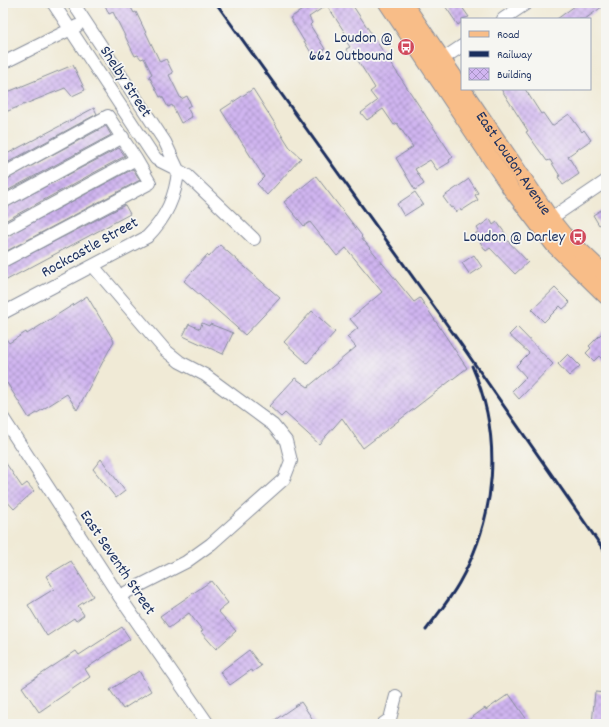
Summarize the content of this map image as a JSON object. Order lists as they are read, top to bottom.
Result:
{
  "streets": {
    "main road": ["East Loudon Avenue"],
    "street": ["Shelby Street", "Rockcastle Street", "East Seventh Street"]
  },
  "crossings": [
    ["Shelby Street", "Rockcastle Street"]
  ],
  "places": {
    "bus stop": ["Loudon @ 662 Outbound", "Loudon @ Darley"]
  },
  "legend": ["Road", "Railway", "Building"]
}
